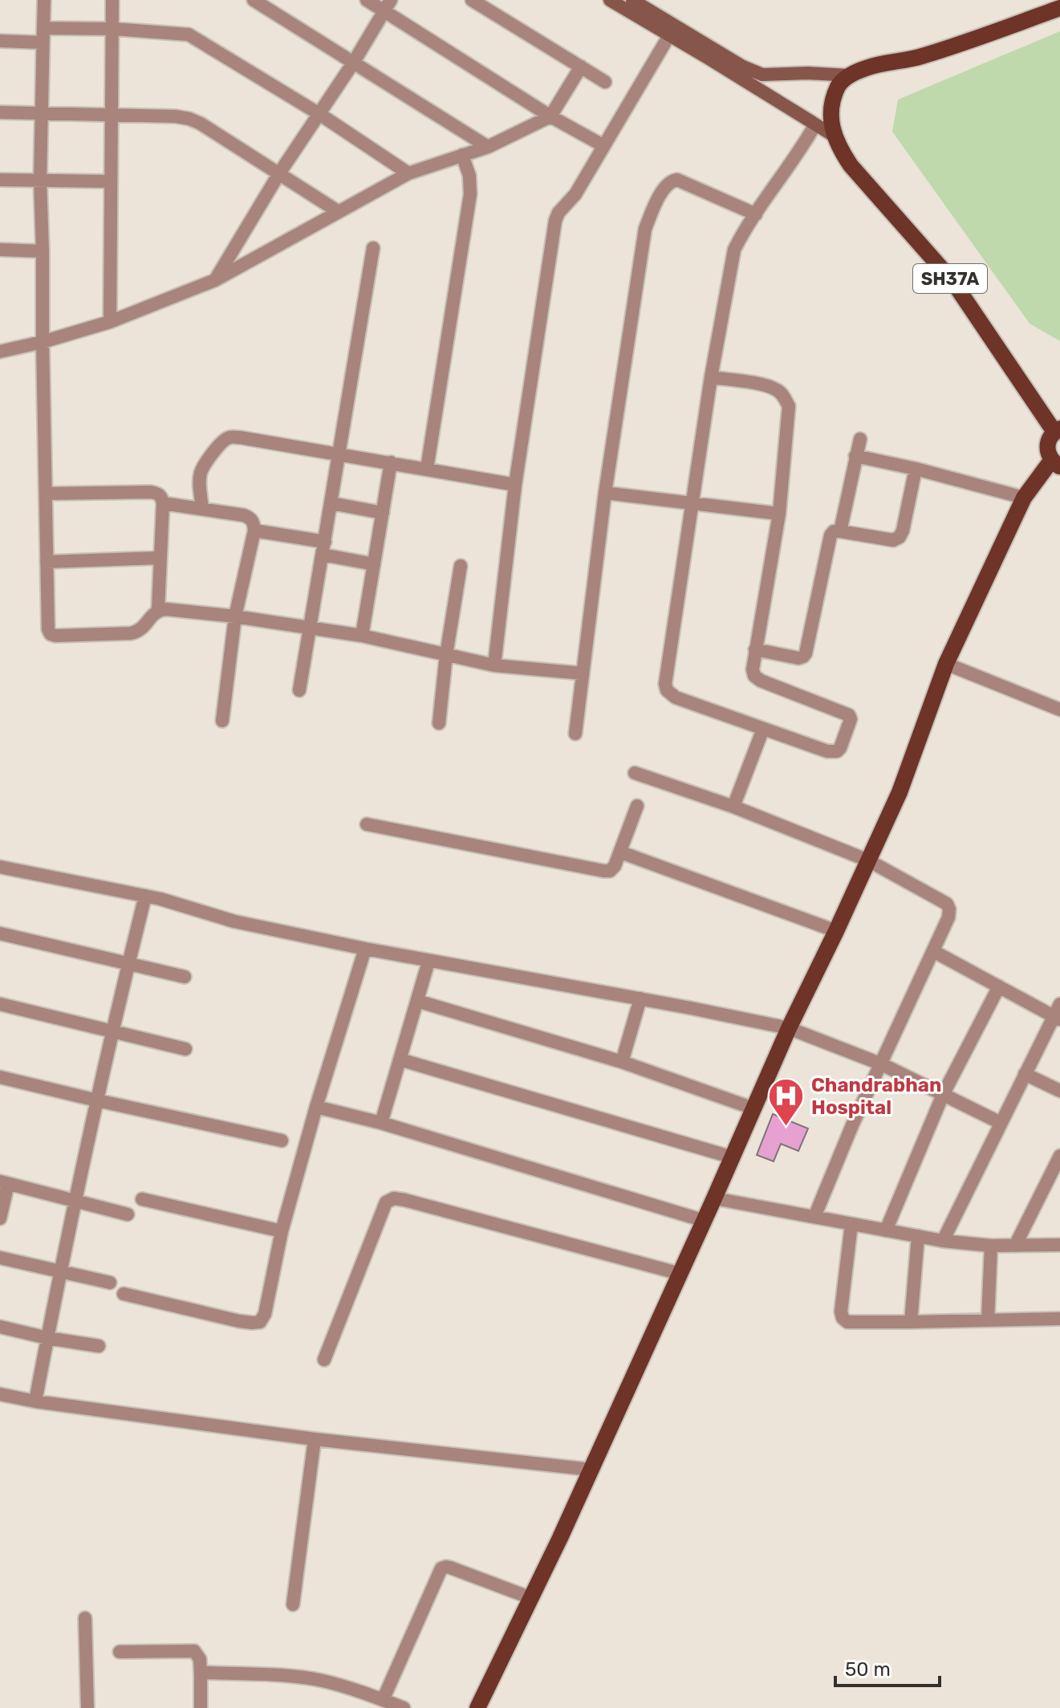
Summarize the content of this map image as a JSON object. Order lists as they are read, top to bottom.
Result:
{
  "streets": {
    "main road": ["SH37A"]
  },
  "places": {
    "hospital": ["Chandrabhan Hospital"]
  },
  "scale_bar": "50 m"
}
